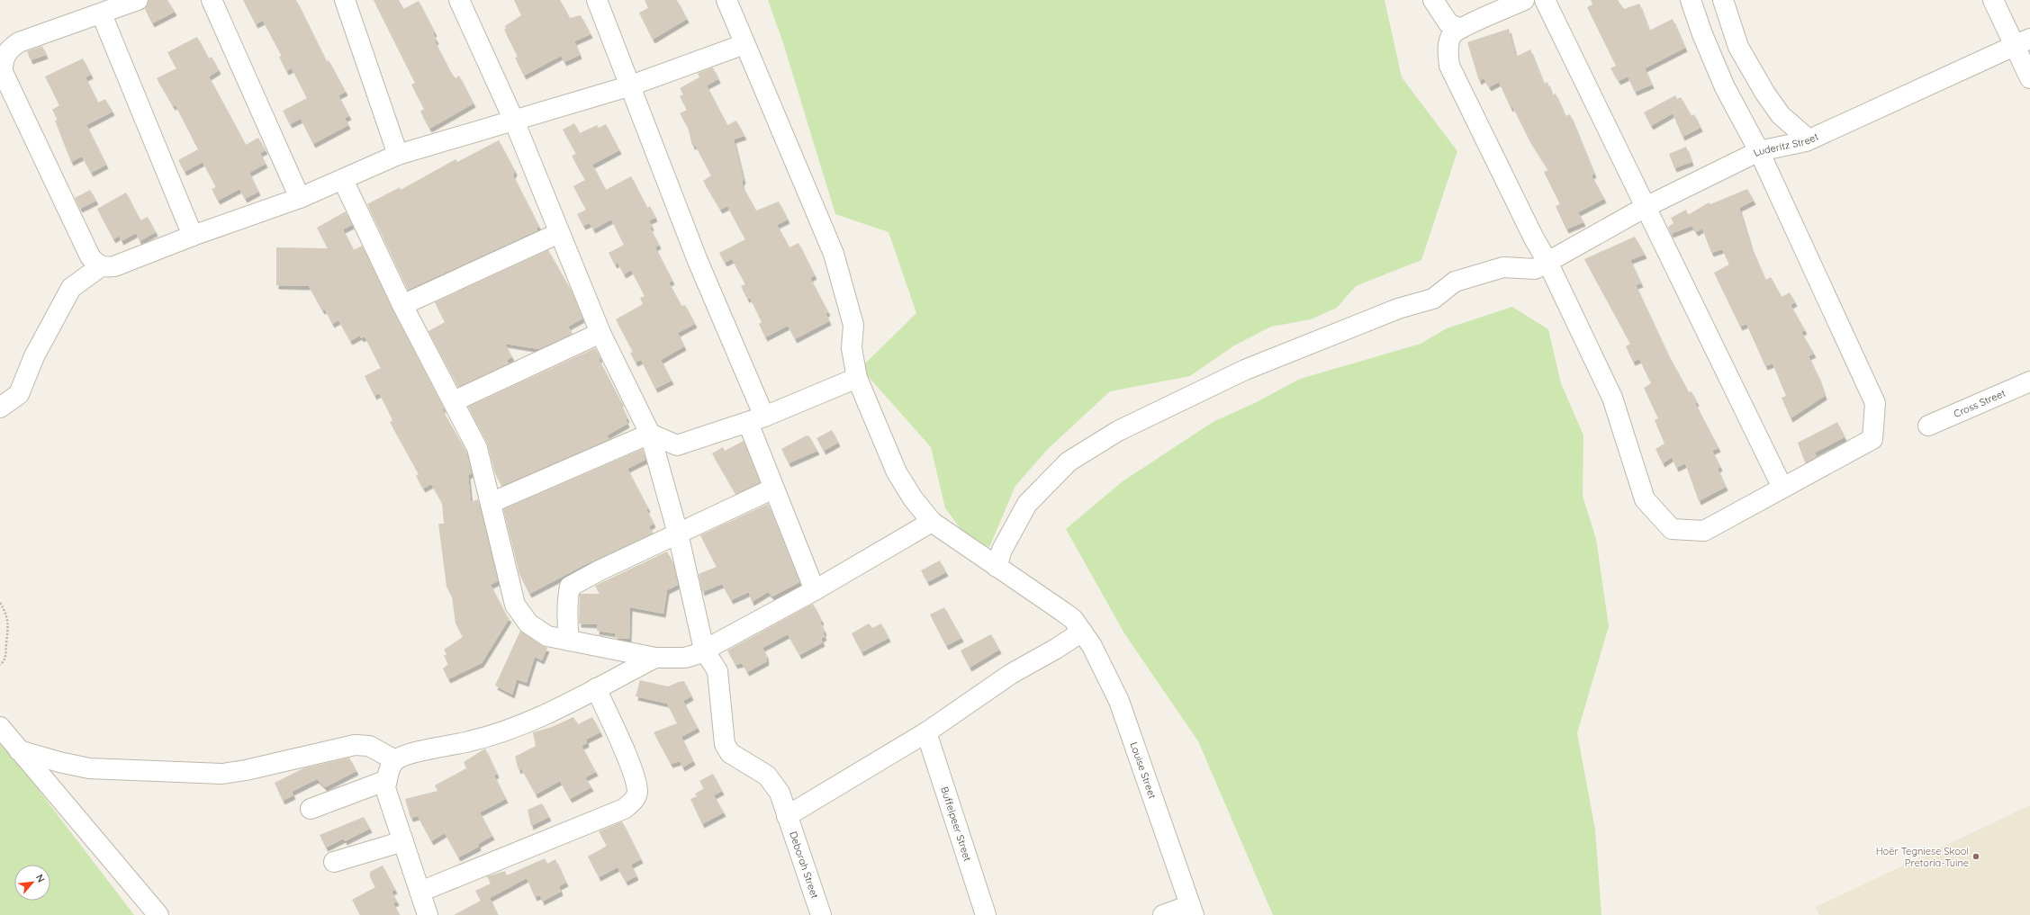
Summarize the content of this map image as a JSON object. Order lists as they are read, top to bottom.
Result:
{
  "streets": {
    "street": [
      "Luderitz Street",
      "Cross Street",
      "Louise Street",
      "Buffelpeer Street",
      "Deborah Street"
    ]
  },
  "crossings": [
    ["Luderitz Street", "Louise Street"]
  ],
  "places": ["Hoër Tegniese Skool Pretoria-Tuine"],
  "north": "top right"
}
